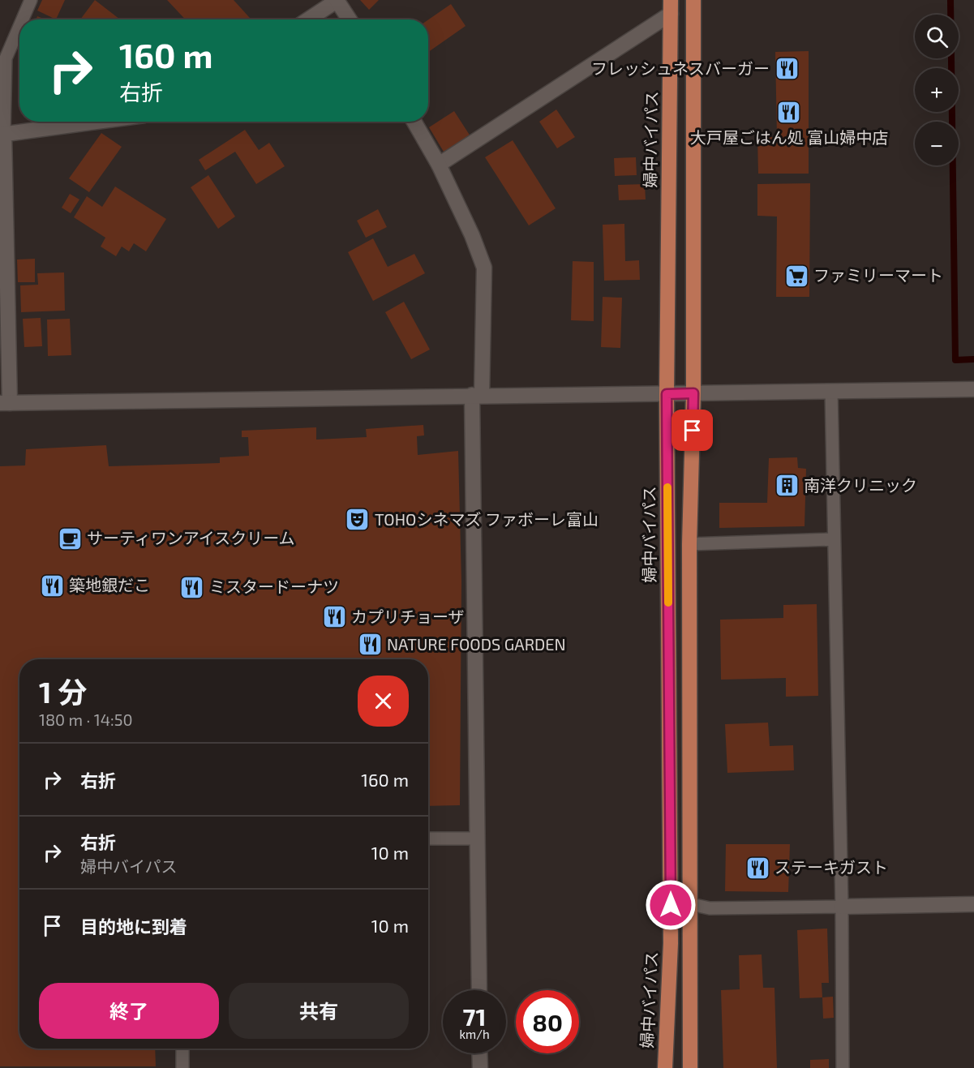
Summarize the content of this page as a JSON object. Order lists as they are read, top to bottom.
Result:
{
  "streets": {
    "highway": ["婦中バイパス"]
  },
  "places": {
    "restaurant": [
      "フレッシュネスバーガー",
      "大戸屋ごはん処 富山婦中店",
      "築地銀だこ",
      "ミスタードーナツ",
      "カプリチョーザ",
      "NATURE FOODS GARDEN",
      "ステーキガスト"
    ],
    "supermarket": ["ファミリーマート"],
    "building": ["南洋クリニック"],
    "theatre": ["TOHOシネマズ ファボーレ富山"],
    "cafe": ["サーティワンアイスクリーム"]
  },
  "page": {
    "map_buttons": ["+", "−"],
    "turn": ["160 m", "右折"],
    "heading": ["1 分", "180 m · 14:50"],
    "list": [
      {
        "name": "右折",
        "value": "160 m"
      },
      {
        "name": "右折",
        "note": "婦中バイパス",
        "value": "10 m"
      },
      {
        "name": "目的地に到着",
        "value": "10 m"
      }
    ],
    "buttons": ["終了", "共有"],
    "speed": "71 km/h",
    "limit": "80"
  }
}
